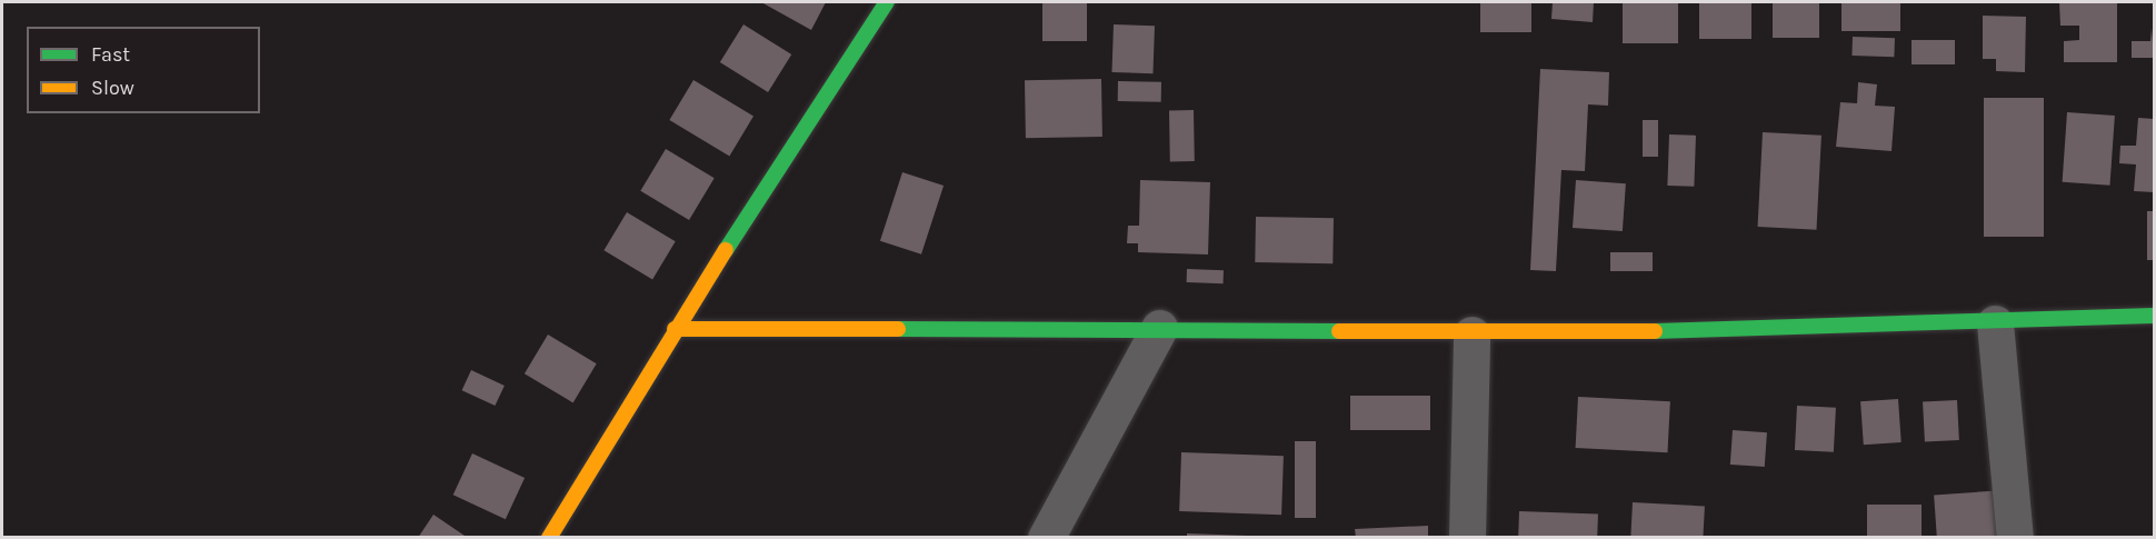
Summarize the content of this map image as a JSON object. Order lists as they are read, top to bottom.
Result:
{
  "legend": ["Fast", "Slow"]
}
